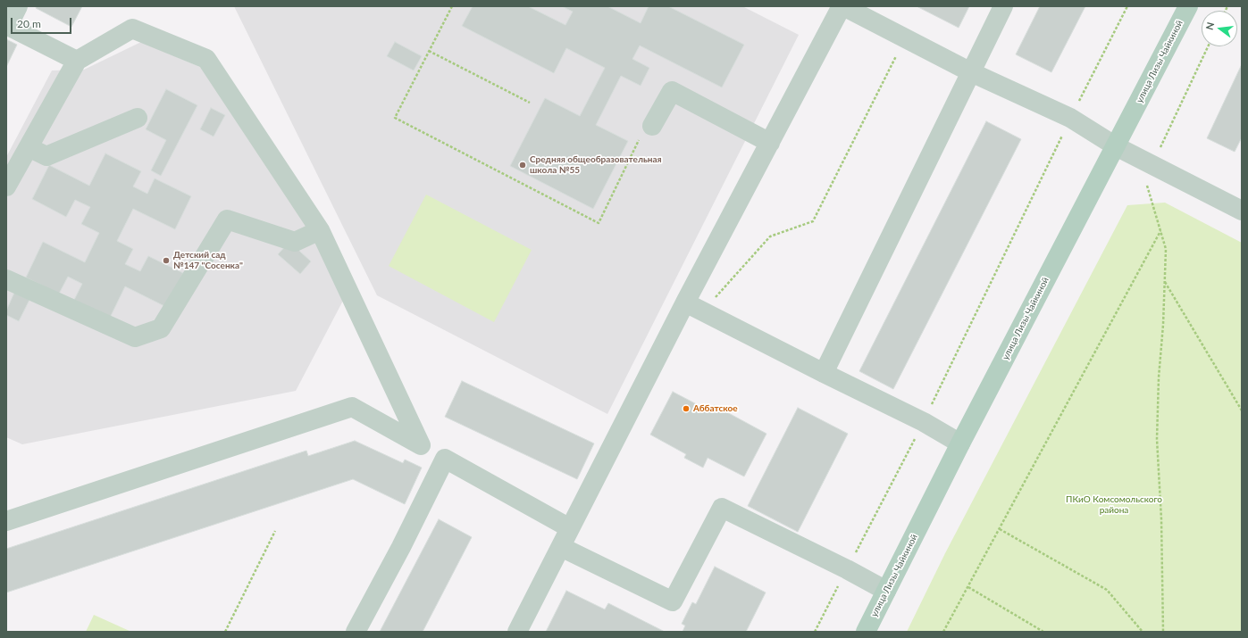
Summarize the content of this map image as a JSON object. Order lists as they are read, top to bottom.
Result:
{
  "streets": {
    "main road": ["улица Лизы Чайкиной"]
  },
  "parks": ["ПКиО Комсомольского района"],
  "places": ["Средняя общеобразовательная школа №55", "Детский сад №147 \"Сосенка\"", "Аббатское"],
  "scale_bar": "20 m",
  "north": "left"
}
